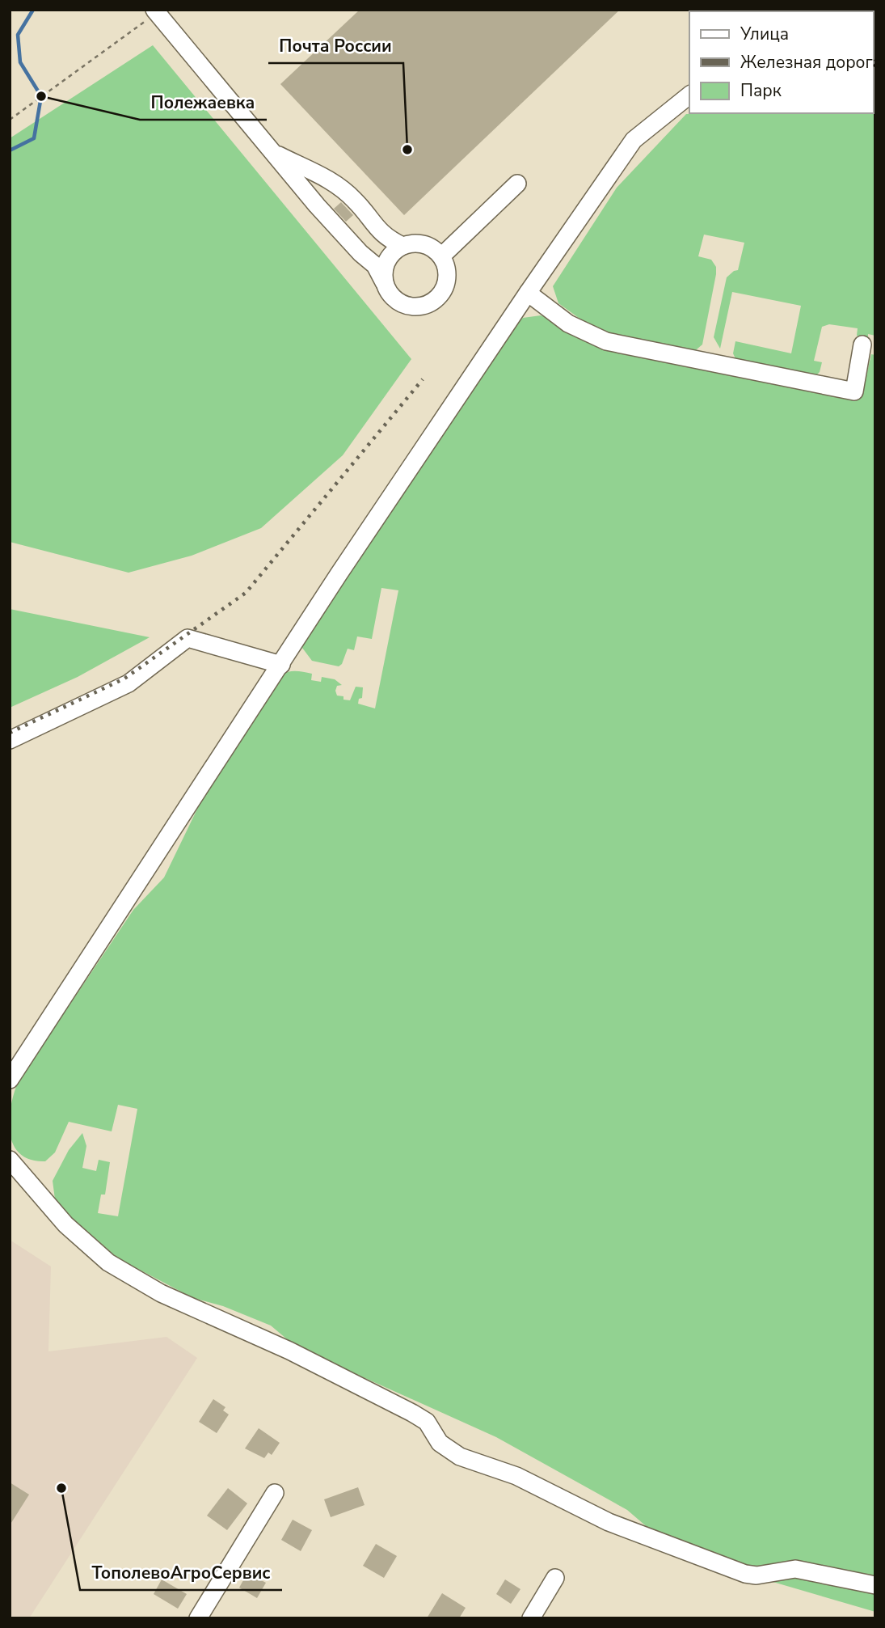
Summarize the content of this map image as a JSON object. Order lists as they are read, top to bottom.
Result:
{
  "places": ["Полежаевка", "Почта России", "ТополевоАгроСервис"],
  "legend": ["Улица", "Железная дорога", "Парк"]
}
